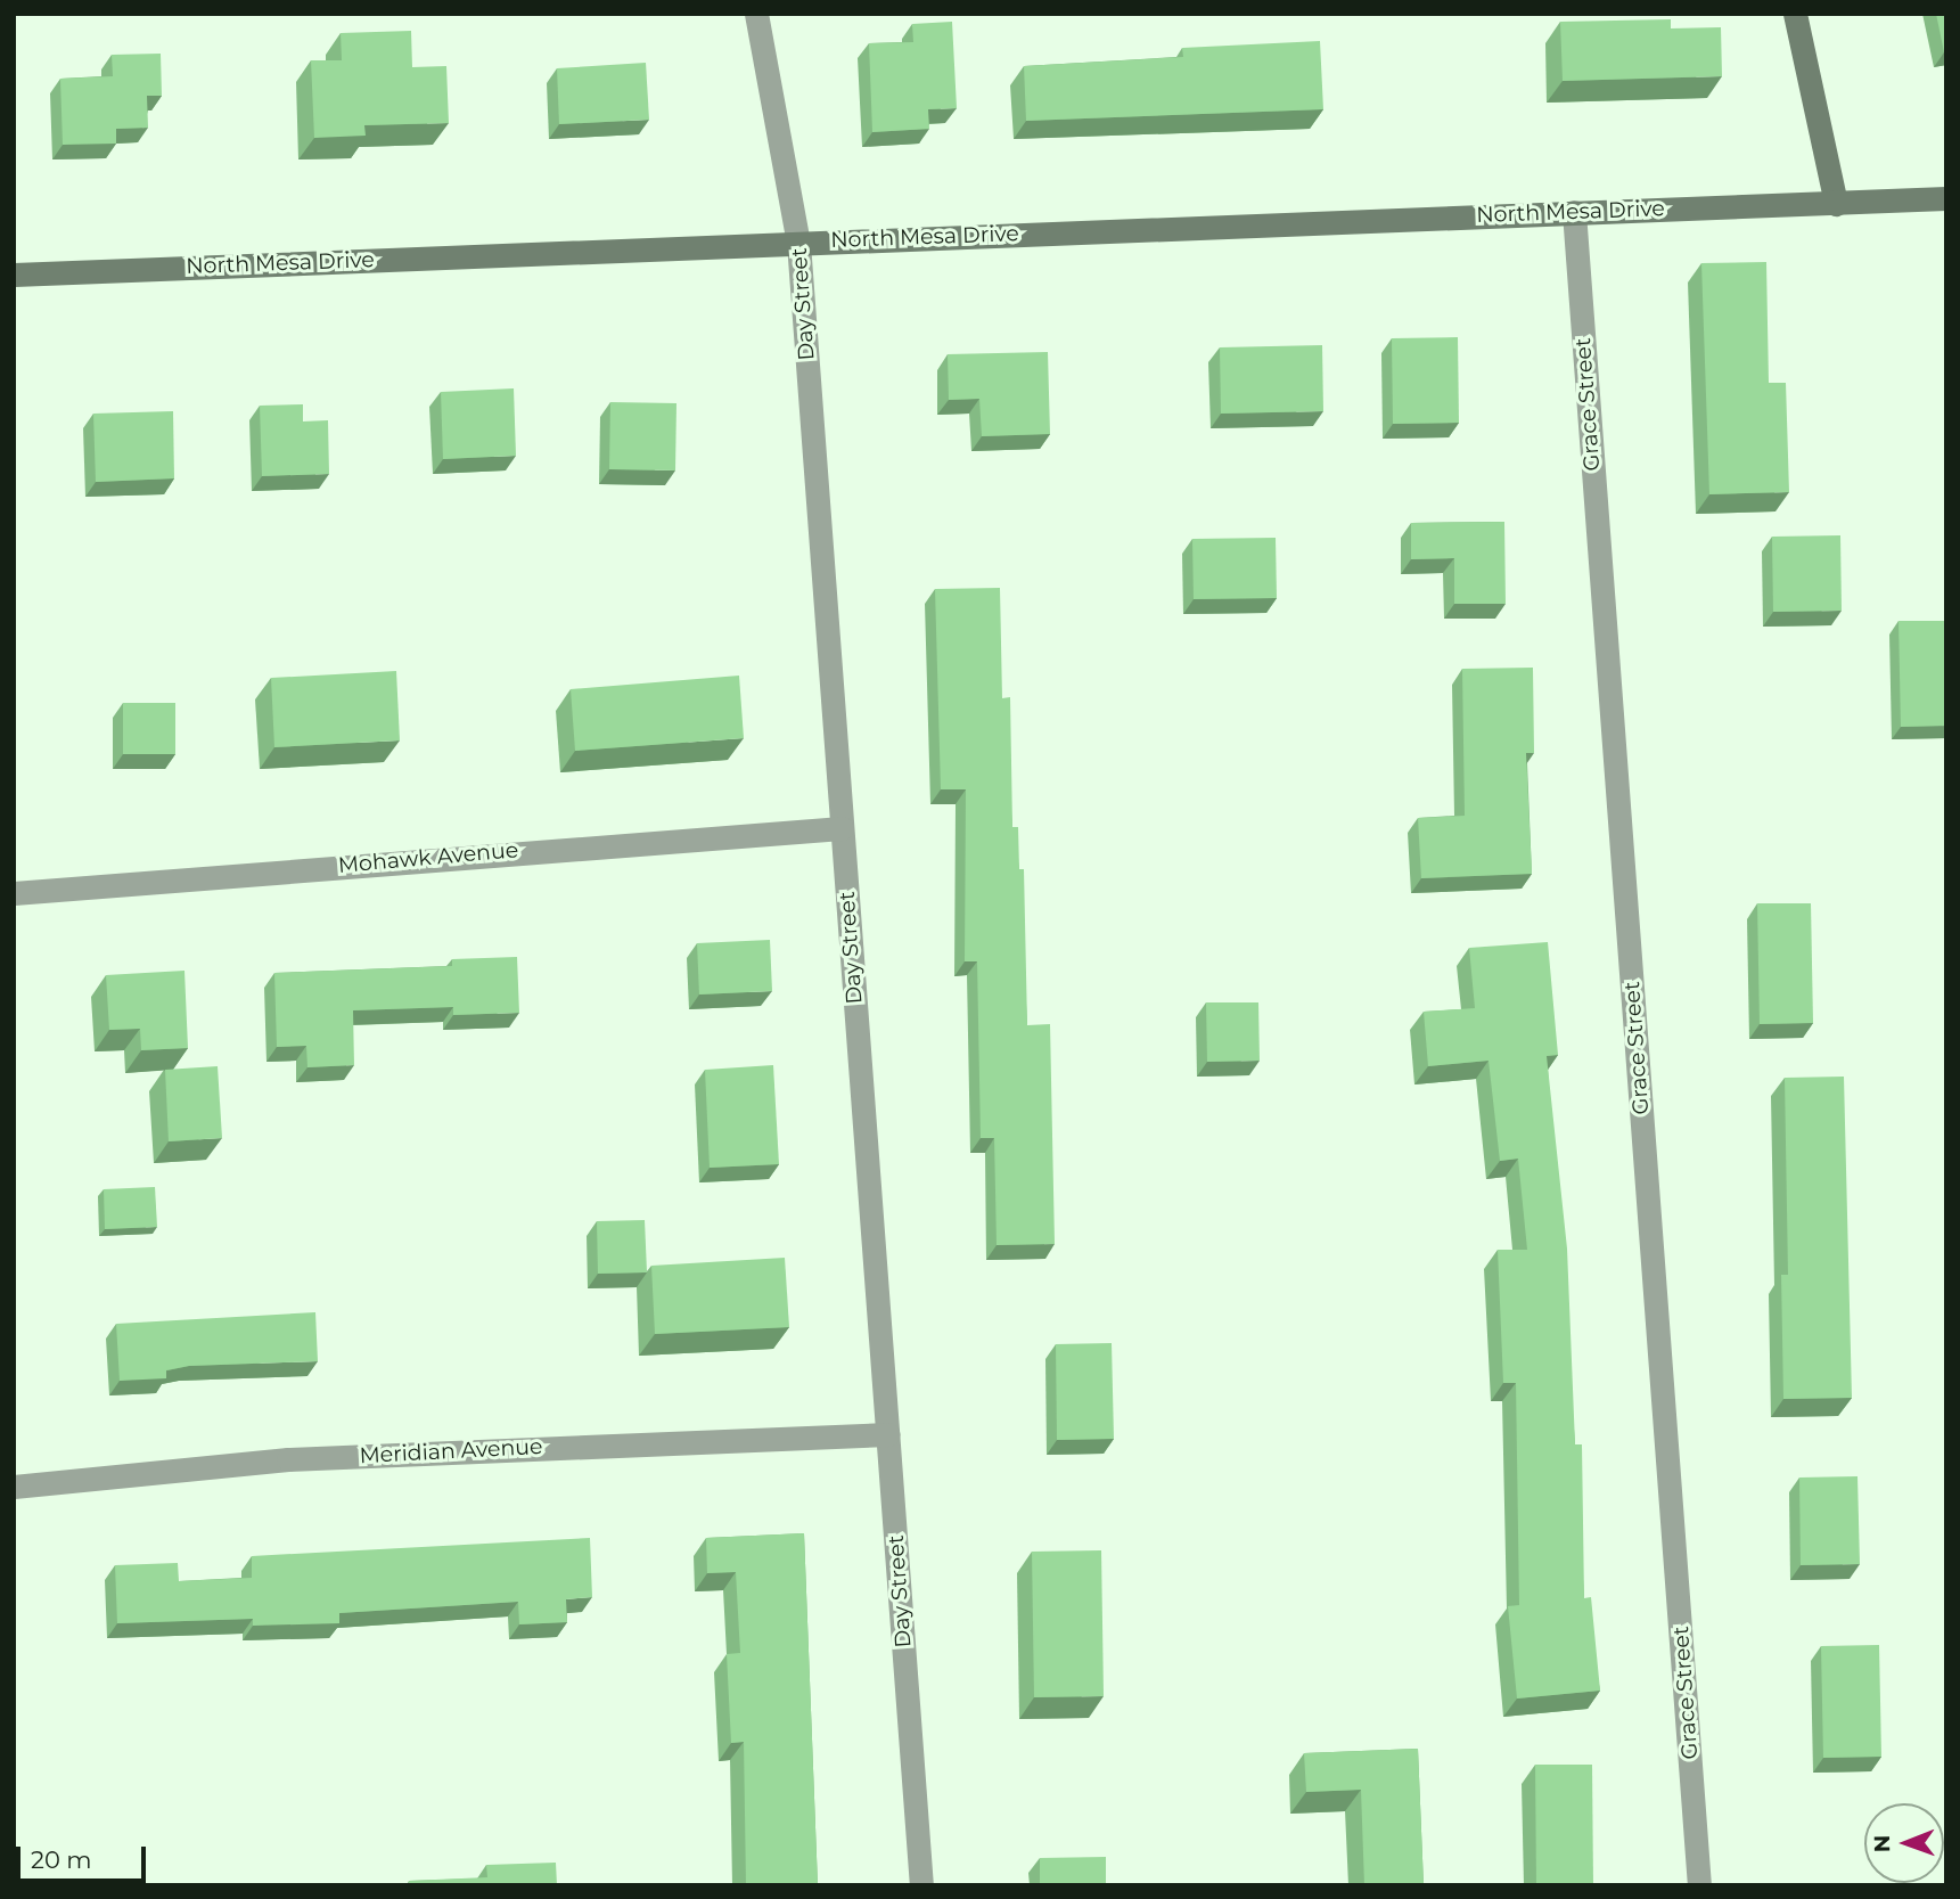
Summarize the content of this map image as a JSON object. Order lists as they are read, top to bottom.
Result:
{
  "streets": {
    "main road": ["North Mesa Drive"],
    "street": [
      "Day Street",
      "Grace Street",
      "Mohawk Avenue",
      "Meridian Avenue"
    ]
  },
  "crossings": [
    ["North Mesa Drive", "Day Street"],
    ["North Mesa Drive", "Grace Street"],
    ["Day Street", "Mohawk Avenue"],
    ["Day Street", "Meridian Avenue"]
  ],
  "scale_bar": "20 m",
  "north": "left"
}
